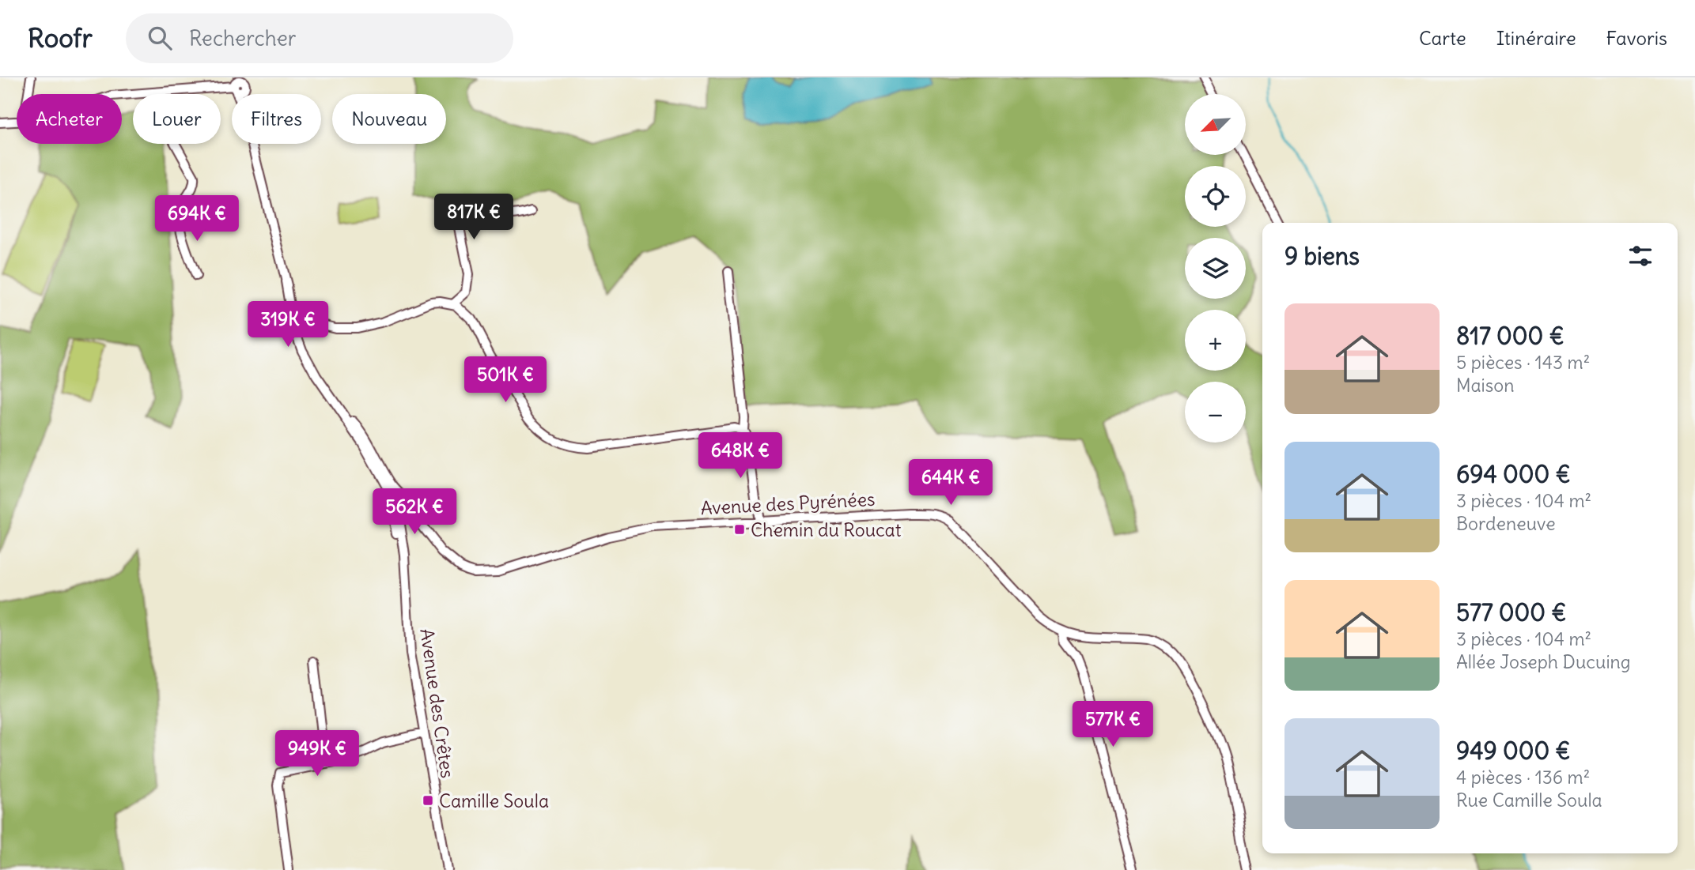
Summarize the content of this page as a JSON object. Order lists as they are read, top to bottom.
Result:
{
  "streets": {
    "street": ["Avenue des Pyrénées", "Avenue des Crêtes"]
  },
  "crossings": [
    ["Avenue des Pyrénées", "Avenue des Crêtes"]
  ],
  "places": {
    "transit": ["Chemin du Roucat", "Camille Soula"]
  },
  "north": "bottom left",
  "page": {
    "header": "Roofr",
    "search": "Rechercher",
    "nav": ["Carte", "Itinéraire", "Favoris"],
    "map_buttons": ["+", "−"],
    "chip": [
      "Acheter",
      "Louer",
      "Filtres",
      "Nouveau"
    ],
    "price": [
      "817K €",
      "694K €",
      "319K €",
      "501K €",
      "648K €",
      "644K €",
      "562K €",
      "577K €",
      "949K €"
    ],
    "heading": "9 biens",
    "list": [
      {
        "name": "817 000 €",
        "note": "5 pièces · 143 m² · Maison"
      },
      {
        "name": "694 000 €",
        "note": "3 pièces · 104 m² · Bordeneuve"
      },
      {
        "name": "577 000 €",
        "note": "3 pièces · 104 m² · Allée Joseph Ducuing"
      },
      {
        "name": "949 000 €",
        "note": "4 pièces · 136 m² · Rue Camille Soula"
      }
    ]
  }
}
